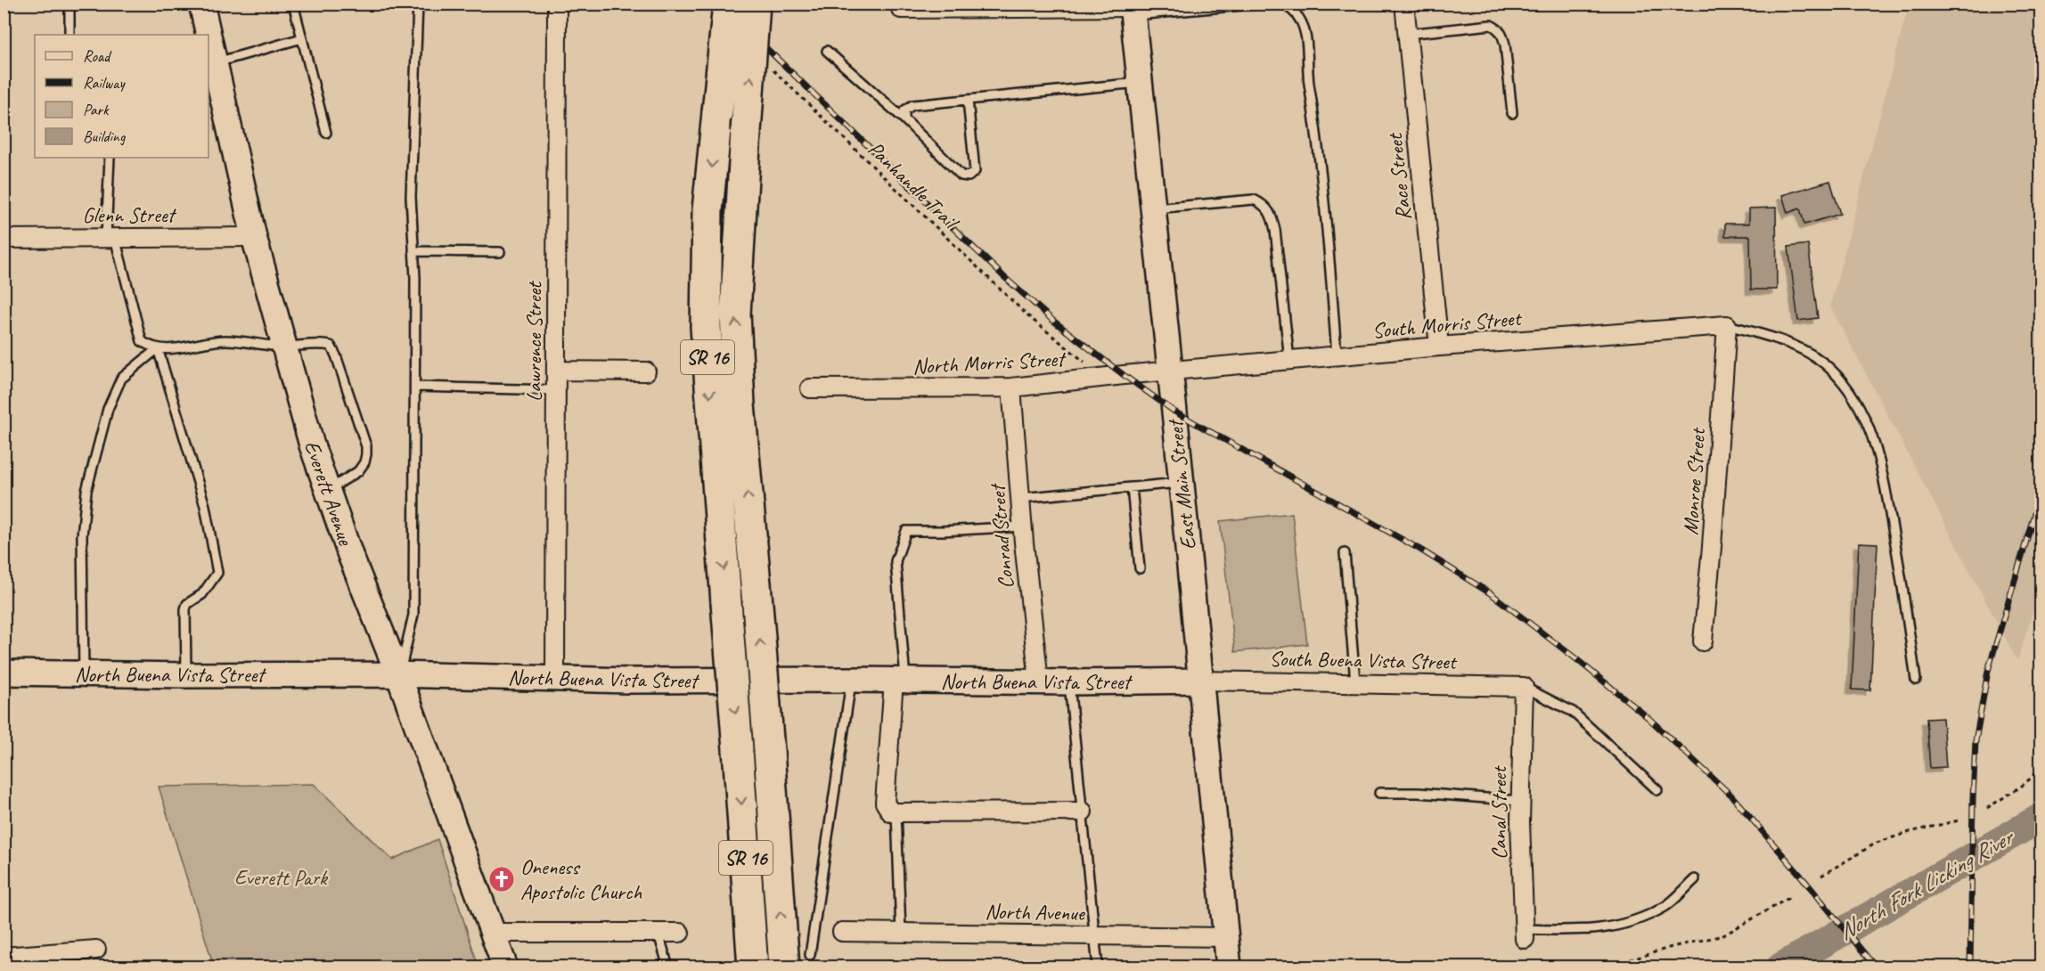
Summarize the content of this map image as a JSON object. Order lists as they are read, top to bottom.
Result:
{
  "streets": {
    "highway": ["SR 16"],
    "street": [
      "Race Street",
      "Glenn Street",
      "South Morris Street",
      "Lawrence Street",
      "North Morris Street",
      "Monroe Street",
      "East Main Street",
      "Everett Avenue",
      "Conrad Street",
      "South Buena Vista Street",
      "North Buena Vista Street",
      "Canal Street",
      "North Avenue"
    ],
    "path": ["Panhandle Trail"]
  },
  "crossings": [
    ["Race Street", "South Morris Street"],
    ["Panhandle Trail", "North Morris Street"],
    ["Glenn Street", "Everett Avenue"],
    ["South Morris Street", "North Morris Street"],
    ["South Morris Street", "Monroe Street"],
    ["South Morris Street", "East Main Street"],
    ["Lawrence Street", "North Buena Vista Street"],
    ["North Morris Street", "East Main Street"],
    ["North Morris Street", "Conrad Street"],
    ["East Main Street", "South Buena Vista Street"],
    ["East Main Street", "North Buena Vista Street"],
    ["East Main Street", "North Avenue"],
    ["Everett Avenue", "North Buena Vista Street"],
    ["Conrad Street", "North Buena Vista Street"],
    ["South Buena Vista Street", "North Buena Vista Street"],
    ["South Buena Vista Street", "Canal Street"]
  ],
  "water": ["North Fork Licking River"],
  "parks": ["Everett Park"],
  "places": {
    "church": ["Oneness Apostolic Church"]
  },
  "legend": [
    "Road",
    "Railway",
    "Park",
    "Building"
  ]
}
